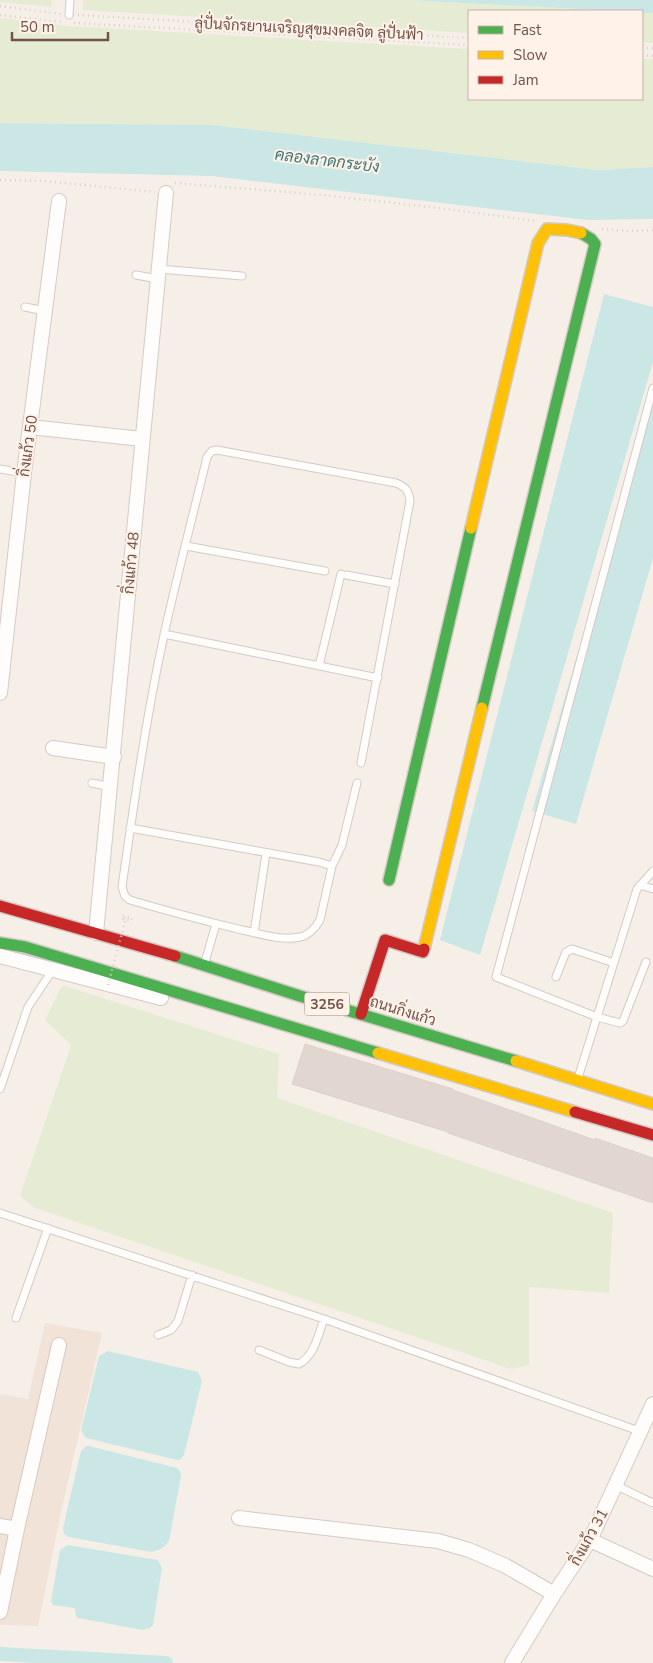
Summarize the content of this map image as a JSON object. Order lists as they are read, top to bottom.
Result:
{
  "streets": {
    "street": [
      "กิ่งแก้ว 50",
      "กิ่งแก้ว 48",
      "3256",
      "ถนนกิ่งแก้ว",
      "กิ่งแก้ว 31"
    ],
    "path": ["ลู่ปั่นจักรยานเจริญสุขมงคลจิต ลู่ปั่นฟ้า"]
  },
  "crossings": [
    ["กิ่งแก้ว 48", "ถนนกิ่งแก้ว"]
  ],
  "water": ["คลองลาดกระบัง"],
  "legend": ["Fast", "Slow", "Jam"],
  "scale_bar": "50 m"
}
